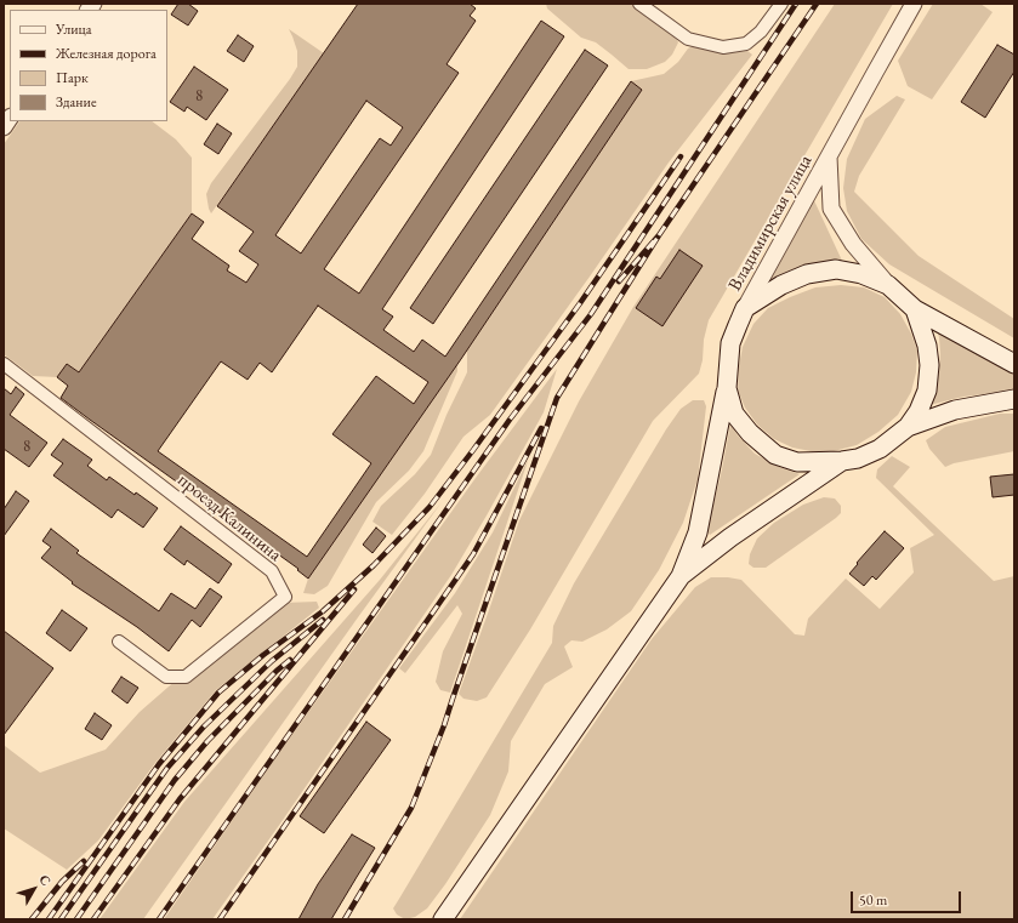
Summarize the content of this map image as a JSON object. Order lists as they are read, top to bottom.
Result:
{
  "streets": {
    "street": ["Владимирская улица", "проезд Калинина"]
  },
  "house_numbers": ["8", "8"],
  "legend": [
    "Улица",
    "Железная дорога",
    "Парк",
    "Здание"
  ],
  "scale_bar": "50 m",
  "north": "top right"
}
